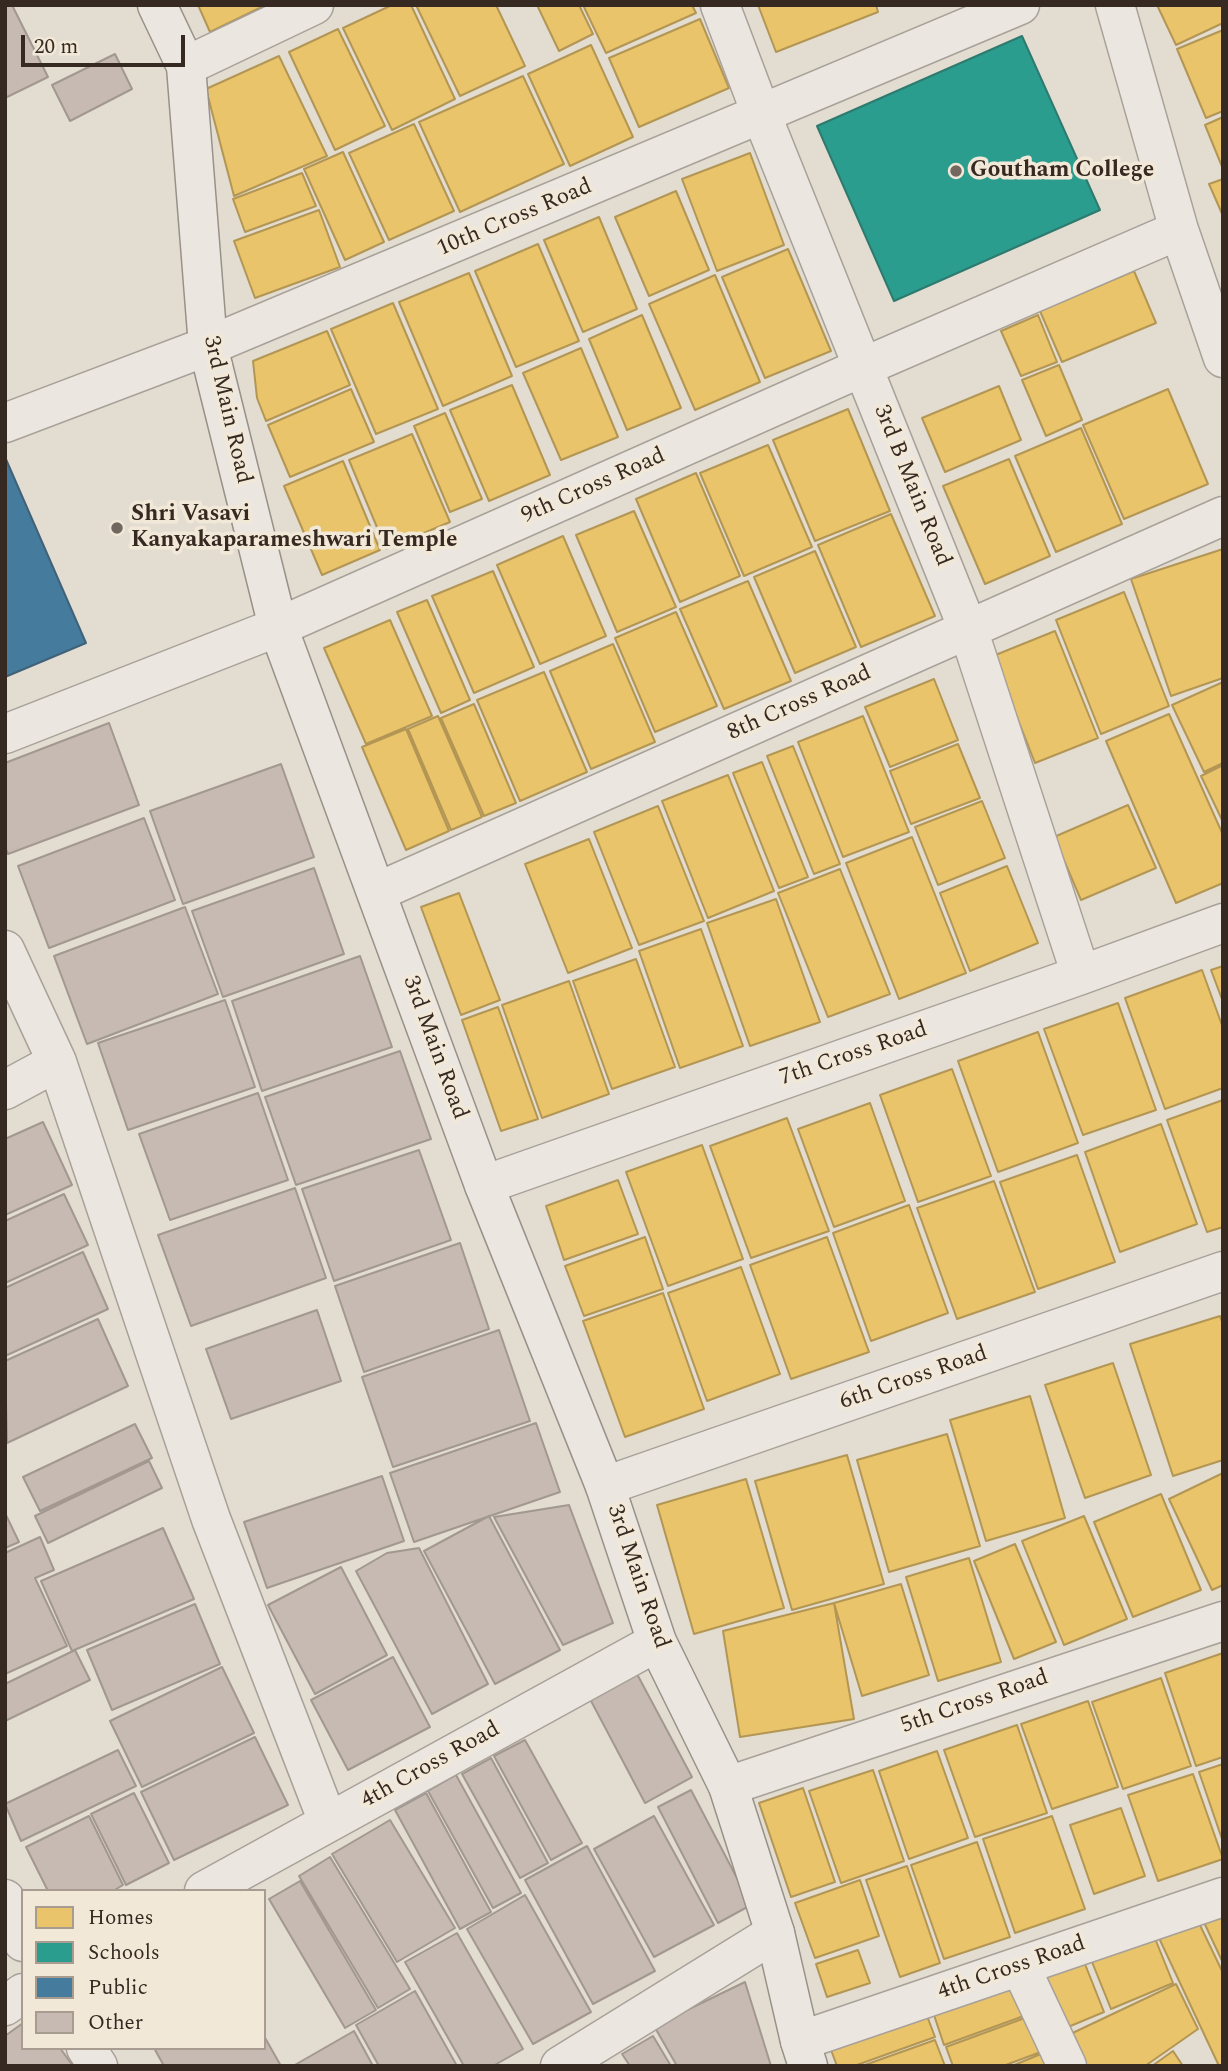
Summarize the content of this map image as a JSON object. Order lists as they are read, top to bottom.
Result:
{
  "streets": {
    "street": [
      "10th Cross Road",
      "3rd Main Road",
      "3rd B Main Road",
      "9th Cross Road",
      "8th Cross Road",
      "7th Cross Road",
      "6th Cross Road",
      "5th Cross Road",
      "4th Cross Road"
    ]
  },
  "crossings": [
    ["10th Cross Road", "3rd Main Road"],
    ["10th Cross Road", "3rd B Main Road"],
    ["3rd Main Road", "9th Cross Road"],
    ["3rd Main Road", "8th Cross Road"],
    ["3rd Main Road", "7th Cross Road"],
    ["3rd Main Road", "6th Cross Road"],
    ["3rd Main Road", "5th Cross Road"],
    ["3rd Main Road", "4th Cross Road"],
    ["3rd B Main Road", "9th Cross Road"],
    ["3rd B Main Road", "8th Cross Road"],
    ["3rd B Main Road", "7th Cross Road"]
  ],
  "places": ["Goutham College", "Shri Vasavi Kanyakaparameshwari Temple"],
  "legend": [
    "Homes",
    "Schools",
    "Public",
    "Other"
  ],
  "scale_bar": "20 m"
}
